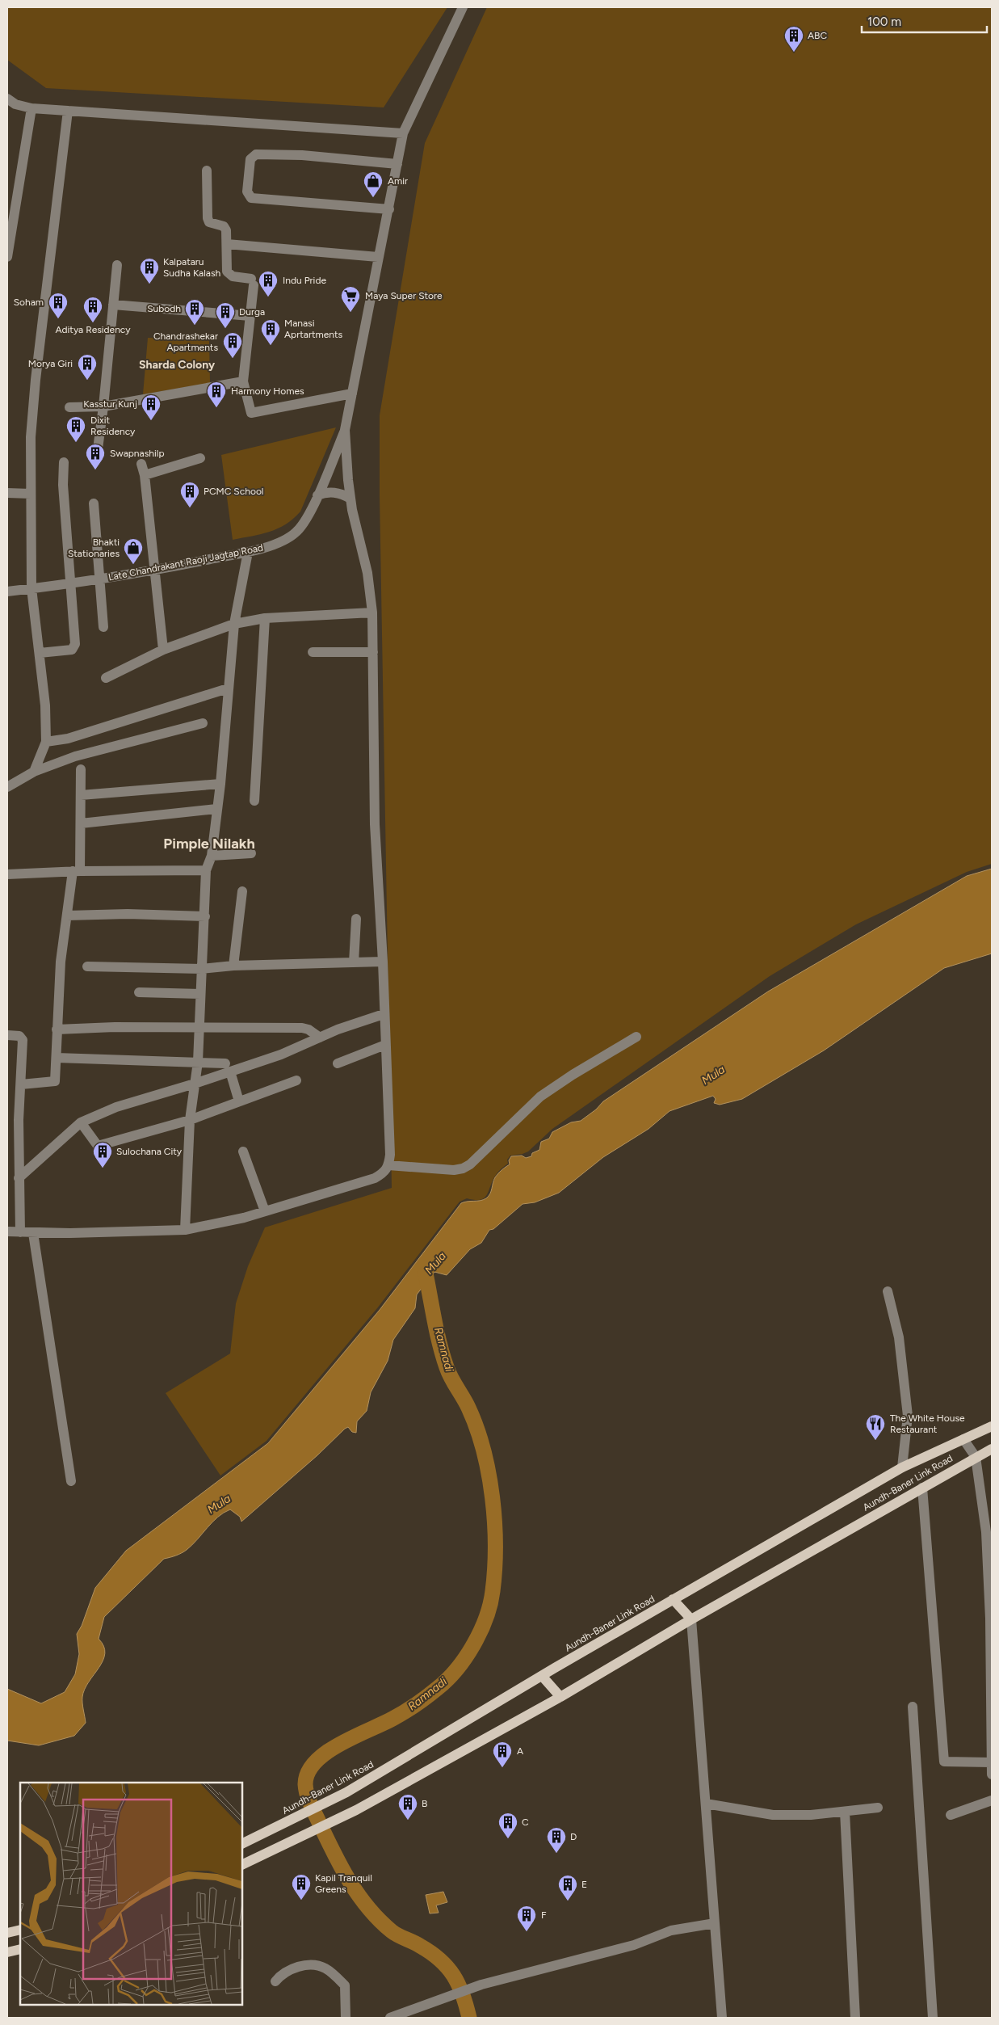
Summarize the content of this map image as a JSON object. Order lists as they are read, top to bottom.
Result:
{
  "streets": {
    "main road": ["Aundh-Baner Link Road"],
    "street": ["Late Chandrakant Raoji Jagtap Road"]
  },
  "districts": ["Sharda Colony", "Pimple Nilakh"],
  "water": ["Mula", "Ramnadi"],
  "places": {
    "building": [
      "ABC",
      "Kalpataru Sudha Kalash",
      "Indu Pride",
      "Soham",
      "Aditya Residency",
      "Subodh",
      "Durga",
      "Manasi Aprtartments",
      "Chandrashekar Apartments",
      "Morya Giri",
      "Harmony Homes",
      "Kasstur Kunj",
      "Dixit Residency",
      "Swapnashilp",
      "PCMC School",
      "Sulochana City",
      "A",
      "B",
      "C",
      "D",
      "Kapil Tranquil Greens",
      "E",
      "F"
    ],
    "shop": ["Amir", "Bhakti Stationaries"],
    "supermarket": ["Maya Super Store"],
    "restaurant": ["The White House Restaurant"]
  },
  "scale_bar": "100 m"
}
